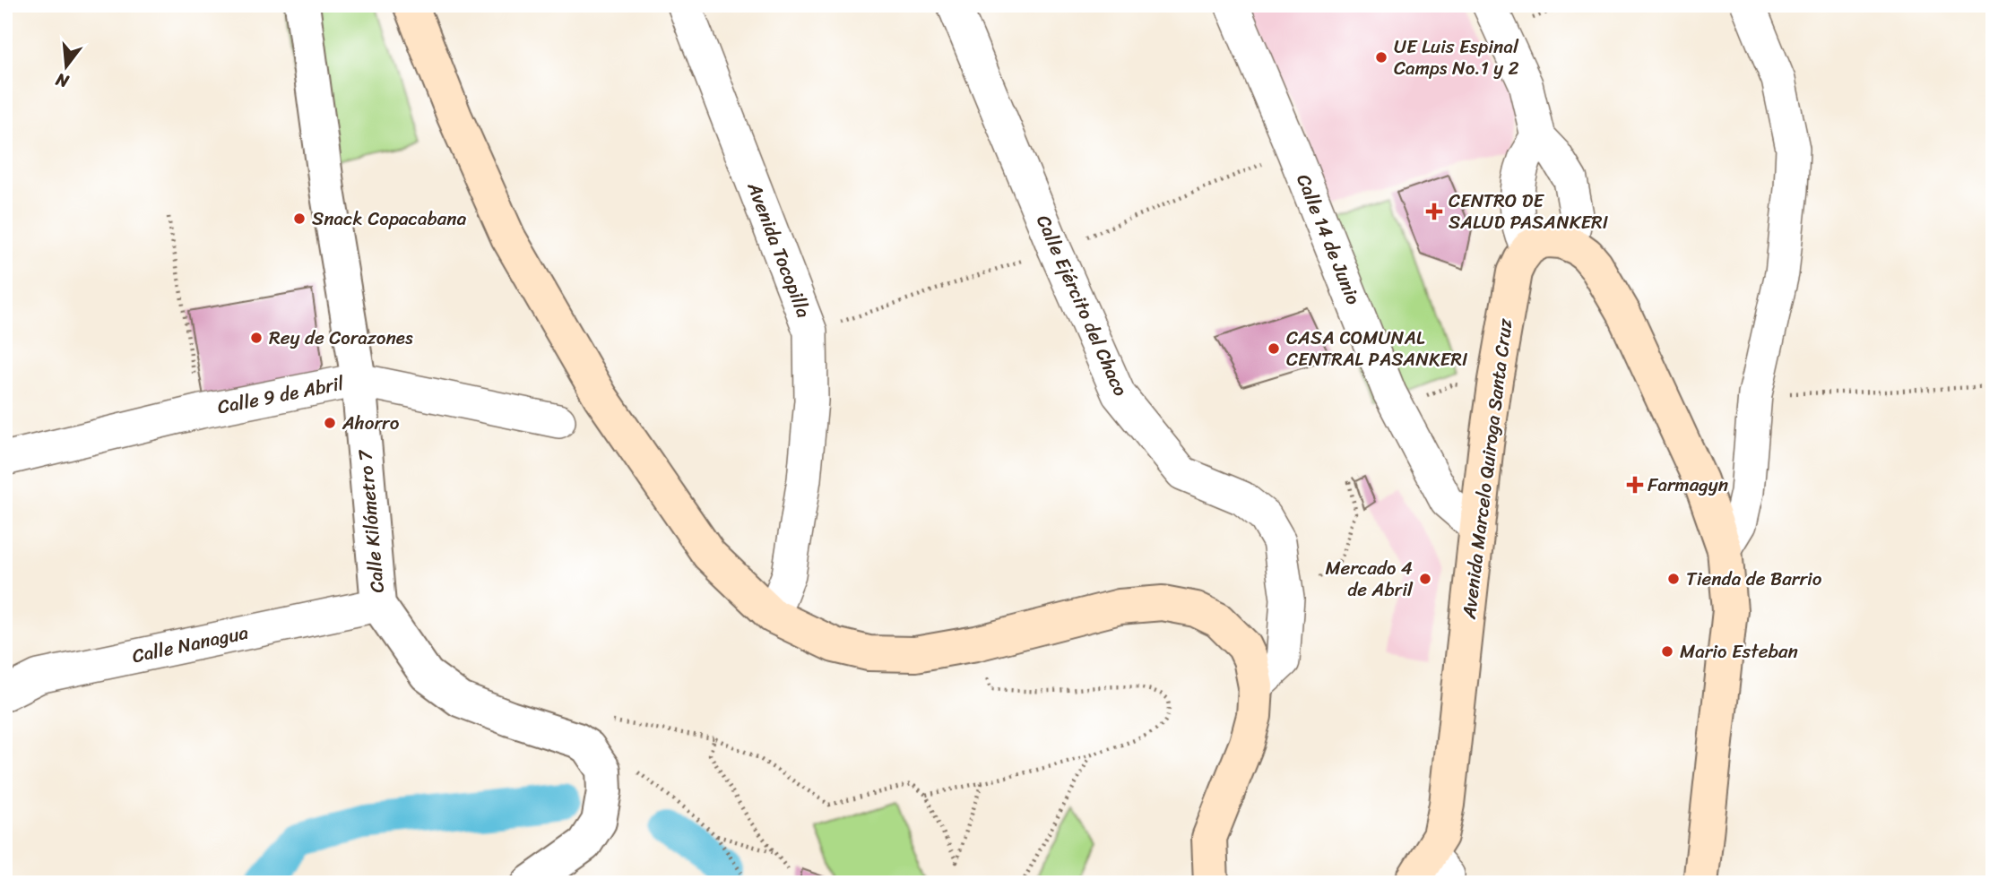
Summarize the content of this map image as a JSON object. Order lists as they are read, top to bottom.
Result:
{
  "streets": {
    "main road": ["Avenida Marcelo Quiroga Santa Cruz"],
    "street": [
      "Calle 14 de Junio",
      "Avenida Tocopilla",
      "Calle Ejército del Chaco",
      "Calle 9 de Abril",
      "Calle Kilómetro 7",
      "Calle Nanagua"
    ]
  },
  "crossings": [
    ["Calle 14 de Junio", "Avenida Marcelo Quiroga Santa Cruz"],
    ["Calle 9 de Abril", "Calle Kilómetro 7"],
    ["Calle Kilómetro 7", "Calle Nanagua"]
  ],
  "places": {
    "other": [
      "UE Luis Espinal Camps No.1 y 2",
      "Snack Copacabana",
      "Rey de Corazones",
      "CASA COMUNAL CENTRAL PASANKERI",
      "Ahorro",
      "Mercado 4 de Abril",
      "Tienda de Barrio",
      "Mario Esteban"
    ],
    "health": ["CENTRO DE SALUD PASANKERI", "Farmagyn"]
  },
  "north": "bottom"
}
